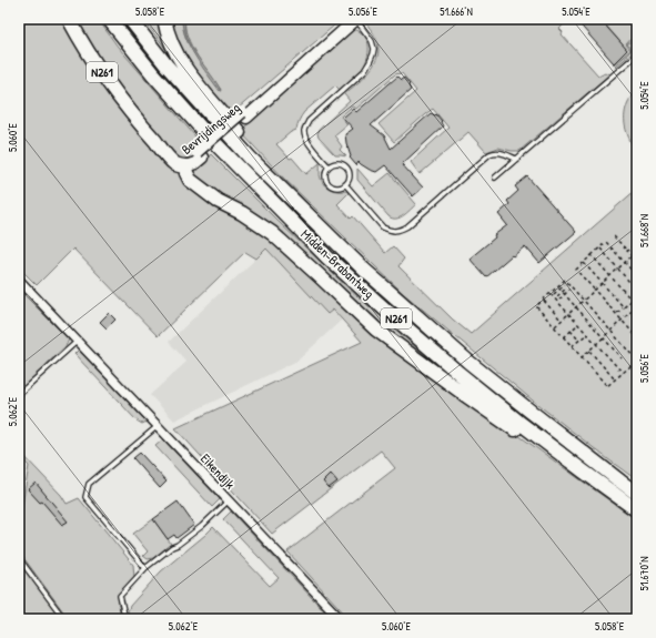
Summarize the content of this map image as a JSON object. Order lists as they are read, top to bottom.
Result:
{
  "streets": {
    "highway": ["N261", "Midden-Brabantweg"],
    "main road": ["Bevrijdingsweg"],
    "street": ["Eikendijk"]
  },
  "crossings": [
    ["N261", "Bevrijdingsweg"],
    ["N261", "Midden-Brabantweg"]
  ],
  "coordinates": [
    "5.058°E",
    "5.056°E",
    "51.666°N",
    "5.054°E",
    "5.060°E",
    "51.668°N",
    "5.062°E",
    "51.670°N"
  ]
}
